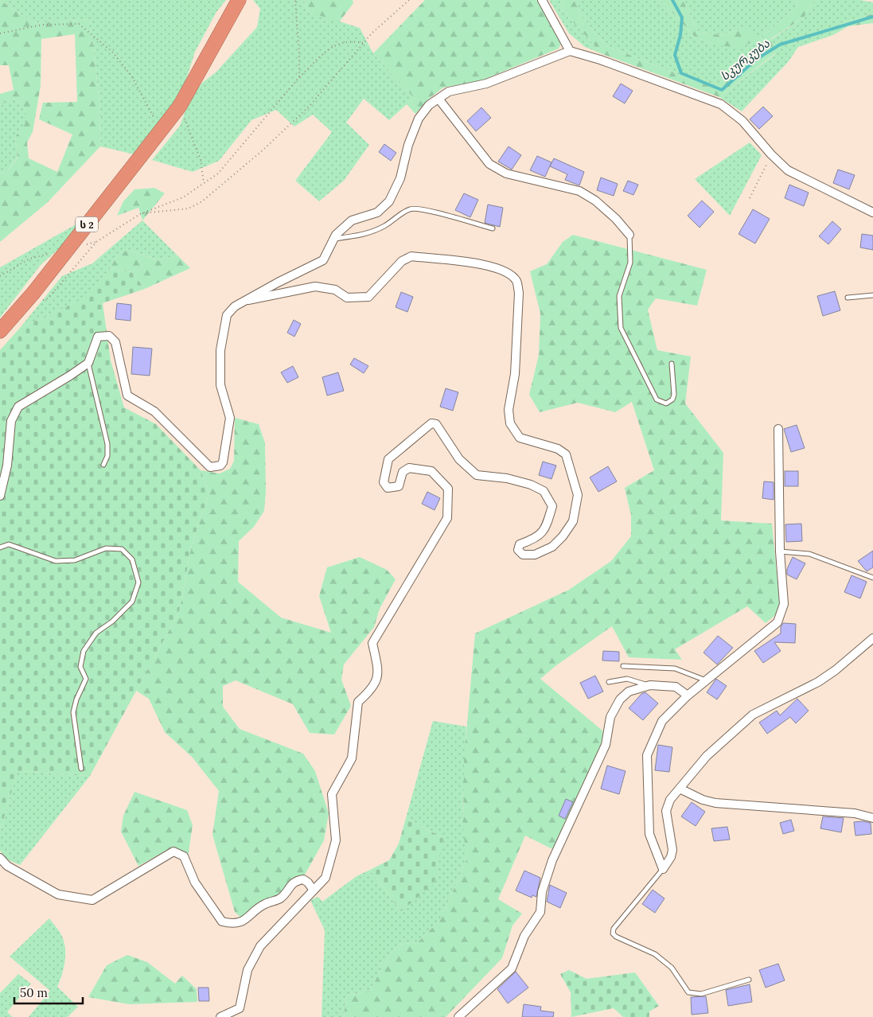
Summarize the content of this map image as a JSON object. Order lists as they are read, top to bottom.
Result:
{
  "streets": {
    "highway": ["ს 2"]
  },
  "water": ["სკურკუბა"],
  "scale_bar": "50 m"
}
